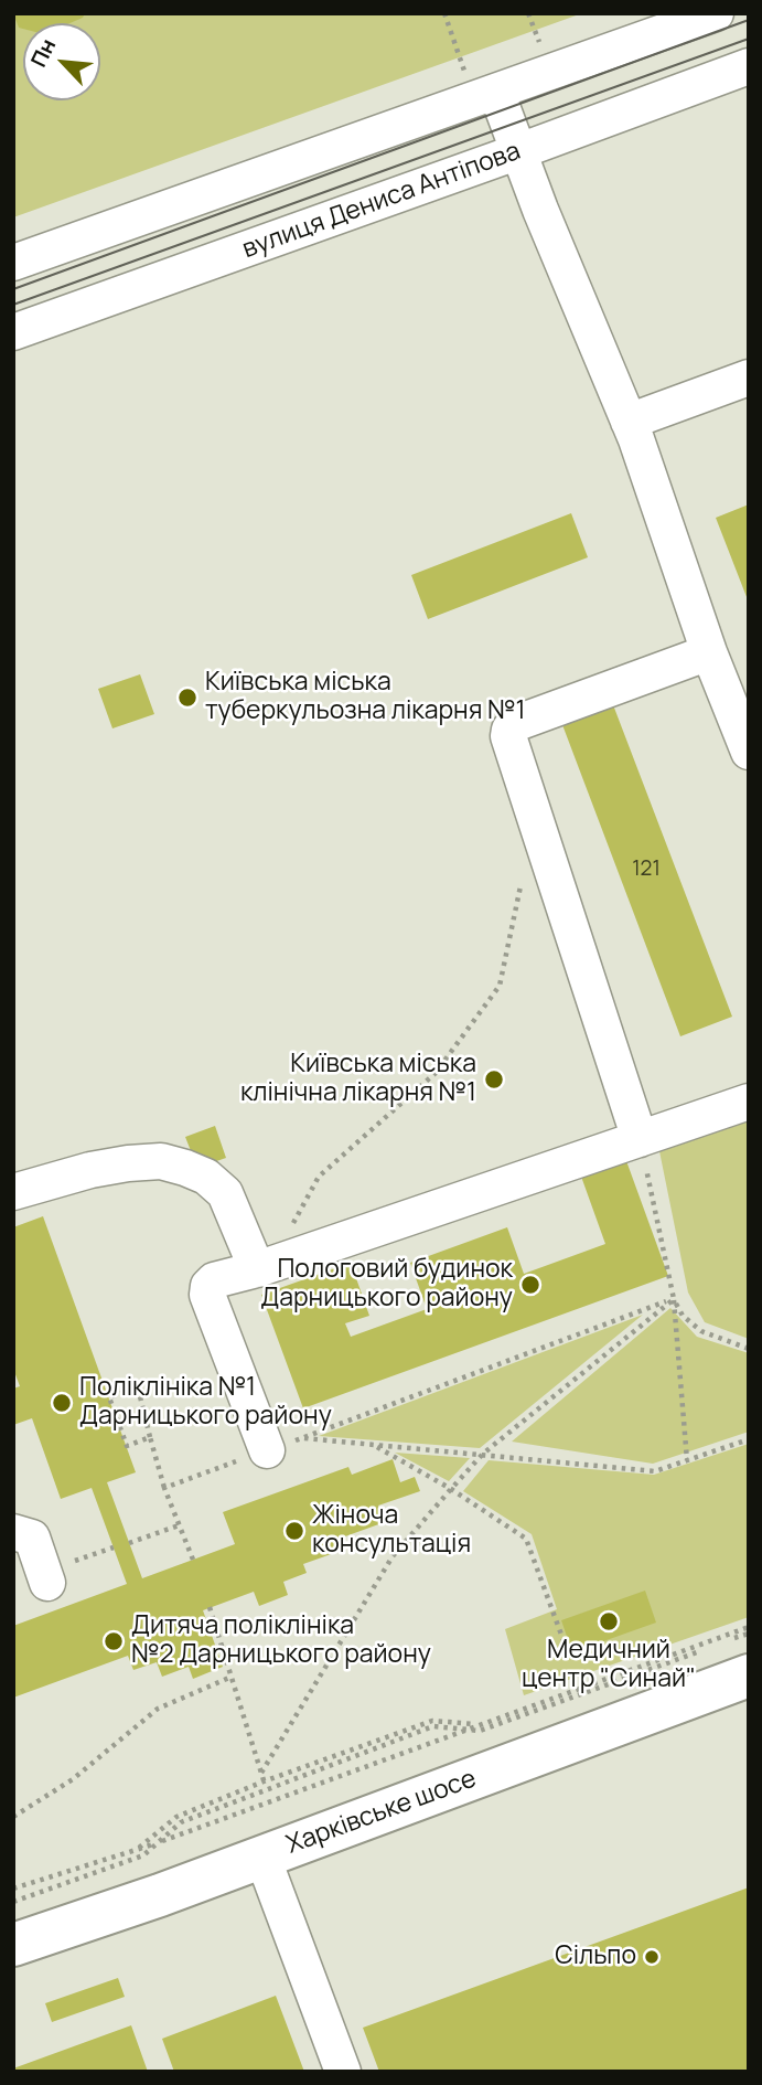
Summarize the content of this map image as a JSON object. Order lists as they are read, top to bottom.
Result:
{
  "streets": {
    "main road": ["Харківське шосе"],
    "street": ["вулиця Дениса Антіпова"]
  },
  "places": [
    "Київська міська туберкульозна лікарня №1",
    "Київська міська клінічна лікарня №1",
    "Пологовий будинок Дарницького району",
    "Поліклініка №1 Дарницького району",
    "Жіноча консультація",
    "Медичний центр \"Синай\"",
    "Дитяча поліклініка №2 Дарницького району",
    "Сільпо"
  ],
  "house_numbers": ["121"],
  "north": "top left"
}
